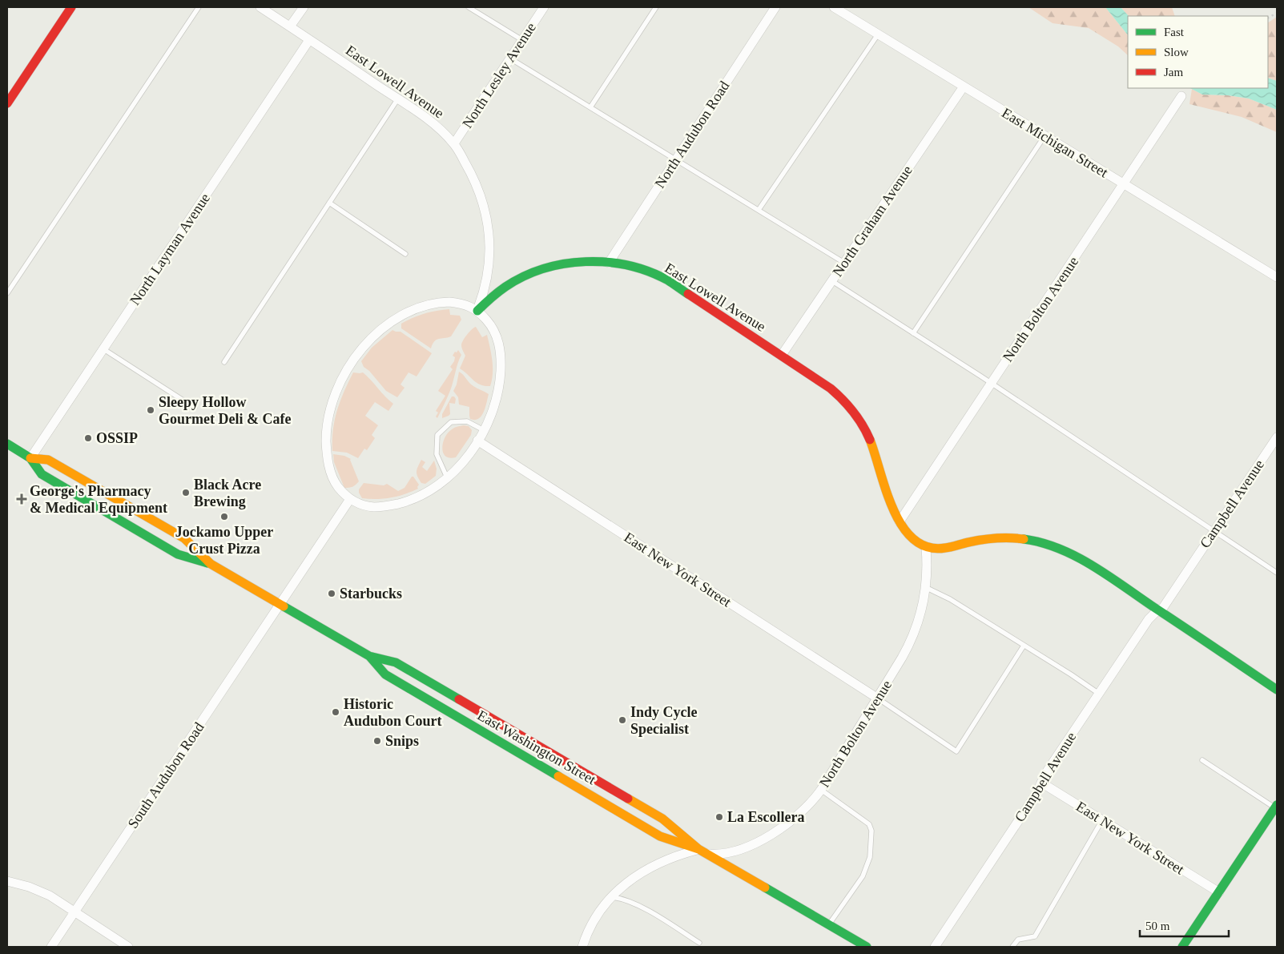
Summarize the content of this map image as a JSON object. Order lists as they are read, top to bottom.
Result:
{
  "streets": {
    "main road": ["East Lowell Avenue", "East Washington Street"],
    "street": [
      "North Lesley Avenue",
      "North Audubon Road",
      "East Michigan Street",
      "North Graham Avenue",
      "North Layman Avenue",
      "North Bolton Avenue",
      "Campbell Avenue",
      "East New York Street",
      "South Audubon Road"
    ]
  },
  "crossings": [
    ["North Lesley Avenue", "East Lowell Avenue"],
    ["East Lowell Avenue", "North Audubon Road"],
    ["East Lowell Avenue", "North Graham Avenue"],
    ["East Lowell Avenue", "North Layman Avenue"],
    ["East Lowell Avenue", "North Bolton Avenue"],
    ["East Michigan Street", "North Graham Avenue"],
    ["East Michigan Street", "North Bolton Avenue"],
    ["North Layman Avenue", "East Washington Street"],
    ["North Bolton Avenue", "East New York Street"],
    ["North Bolton Avenue", "East Washington Street"],
    ["Campbell Avenue", "East New York Street"],
    ["East Washington Street", "South Audubon Road"]
  ],
  "places": {
    "other": [
      "Sleepy Hollow Gourmet Deli & Cafe",
      "OSSIP",
      "Black Acre Brewing",
      "Jockamo Upper Crust Pizza",
      "Starbucks",
      "Historic Audubon Court",
      "Indy Cycle Specialist",
      "Snips",
      "La Escollera"
    ],
    "health": ["George's Pharmacy & Medical Equipment"]
  },
  "legend": ["Fast", "Slow", "Jam"],
  "scale_bar": "50 m"
}
